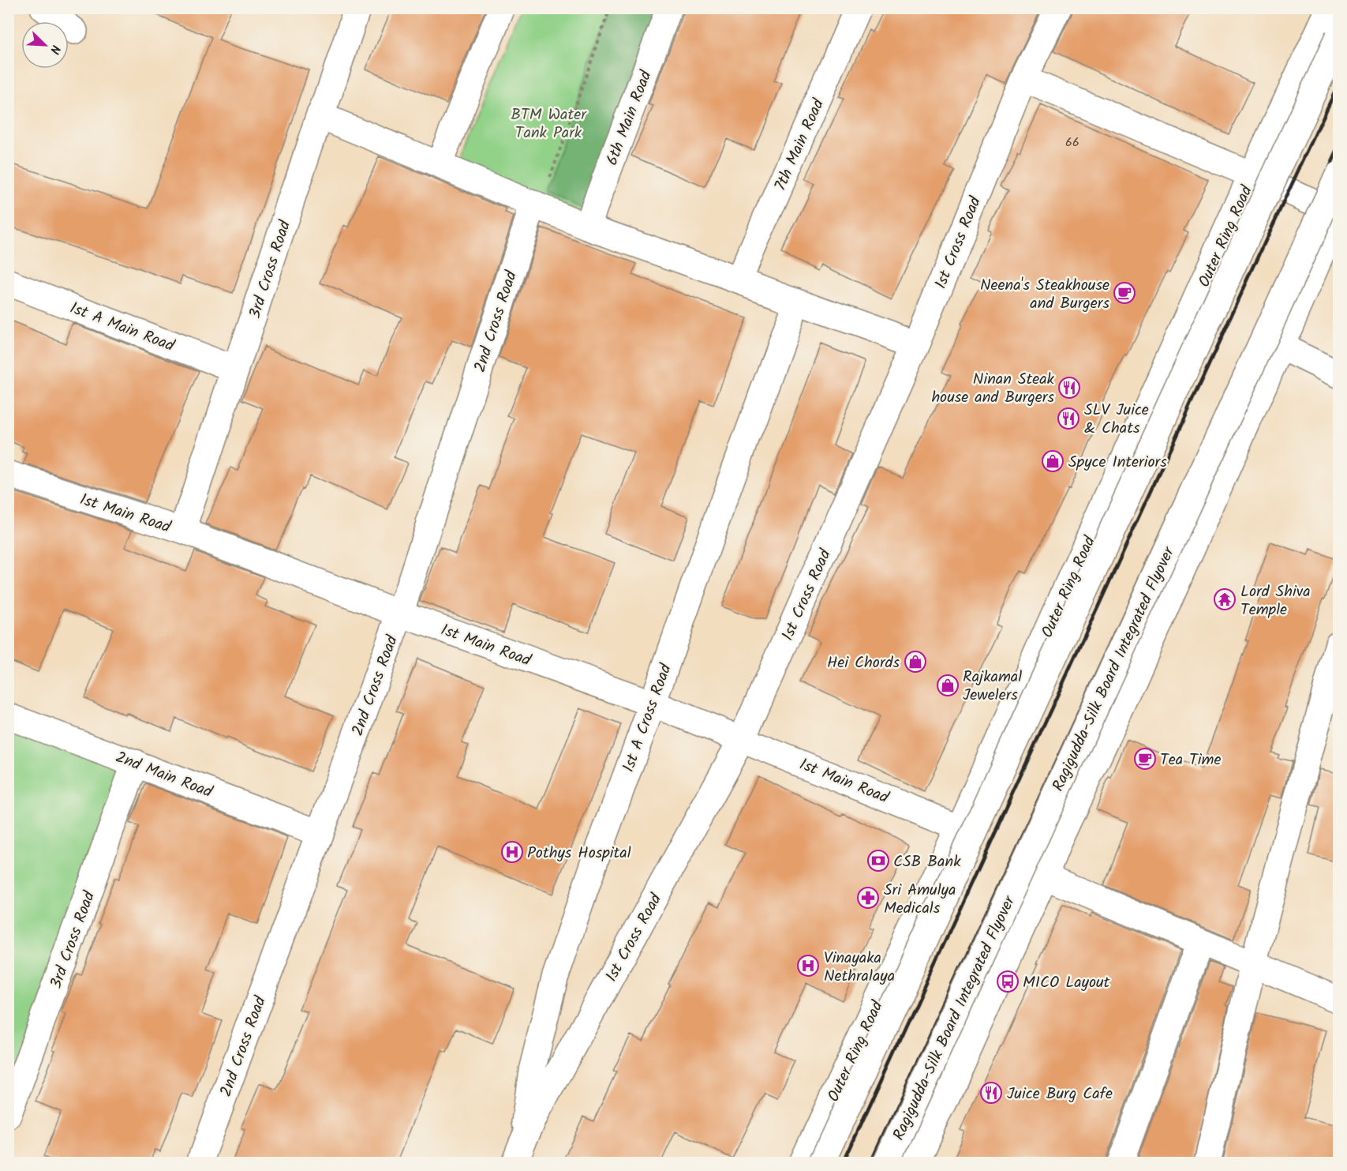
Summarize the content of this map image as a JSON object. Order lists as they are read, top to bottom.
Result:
{
  "streets": {
    "main road": [
      "6th Main Road",
      "7th Main Road",
      "Outer Ring Road",
      "1st Cross Road",
      "3rd Cross Road",
      "2nd Cross Road",
      "1st A Main Road",
      "1st Main Road",
      "Ragigudda-Silk Board Integrated Flyover",
      "1st A Cross Road",
      "2nd Main Road"
    ]
  },
  "crossings": [
    ["Outer Ring Road", "1st Main Road"],
    ["1st Cross Road", "1st Main Road"],
    ["1st Cross Road", "1st A Cross Road"],
    ["3rd Cross Road", "1st A Main Road"],
    ["3rd Cross Road", "1st Main Road"],
    ["3rd Cross Road", "2nd Main Road"],
    ["2nd Cross Road", "1st Main Road"],
    ["2nd Cross Road", "2nd Main Road"],
    ["1st Main Road", "1st A Cross Road"]
  ],
  "parks": ["BTM Water Tank Park"],
  "places": {
    "cafe": ["Neena's Steakhouse and Burgers", "Tea Time"],
    "restaurant": ["Ninan Steak house and Burgers", "SLV Juice & Chats", "Juice Burg Cafe"],
    "shop": ["Spyce Interiors", "Hei Chords", "Rajkamal Jewelers"],
    "temple": ["Lord Shiva Temple"],
    "hospital": ["Pothys Hospital", "Vinayaka Nethralaya"],
    "bank": ["CSB Bank"],
    "pharmacy": ["Sri Amulya Medicals"],
    "bus stop": ["MICO Layout"]
  },
  "house_numbers": ["66"],
  "north": "bottom right"
}
